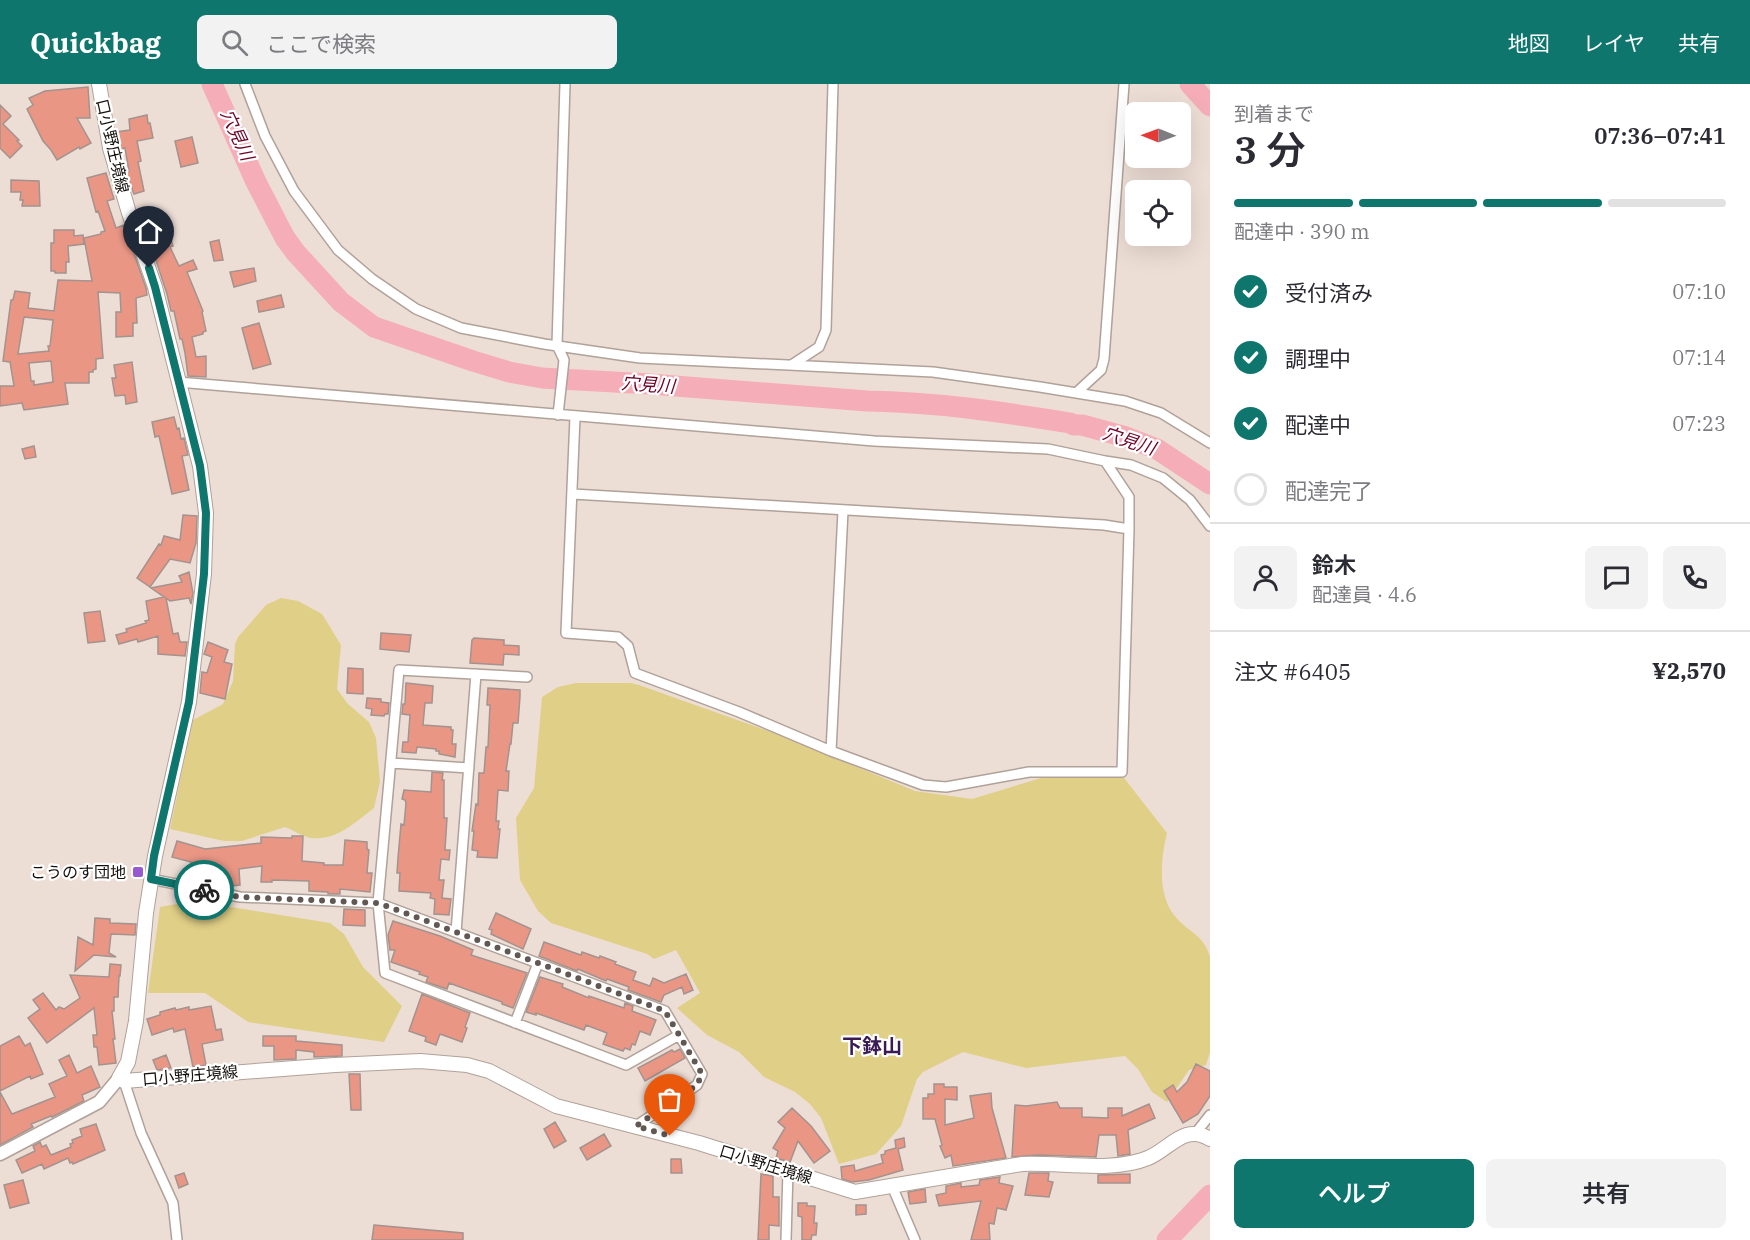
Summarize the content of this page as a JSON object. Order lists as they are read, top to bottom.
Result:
{
  "streets": {
    "main road": ["口小野庄境線"]
  },
  "districts": ["下鉢山"],
  "water": ["穴見川"],
  "places": {
    "transit": ["こうのす団地"]
  },
  "north": "left",
  "page": {
    "header": "Quickbag",
    "search": "ここで検索",
    "nav": ["地図", "レイヤ", "共有"],
    "heading": ["3 分", "到着まで", "07:36–07:41"],
    "panel": [
      "鈴木",
      "配達員 · 4.6",
      "注文 #6405",
      "¥2,570"
    ],
    "bar": "配達中 · 390 m",
    "list": [
      ["受付済み", "07:10"],
      ["調理中", "07:14"],
      ["配達中", "07:23"],
      "配達完了"
    ],
    "buttons": ["ヘルプ", "共有"]
  }
}
